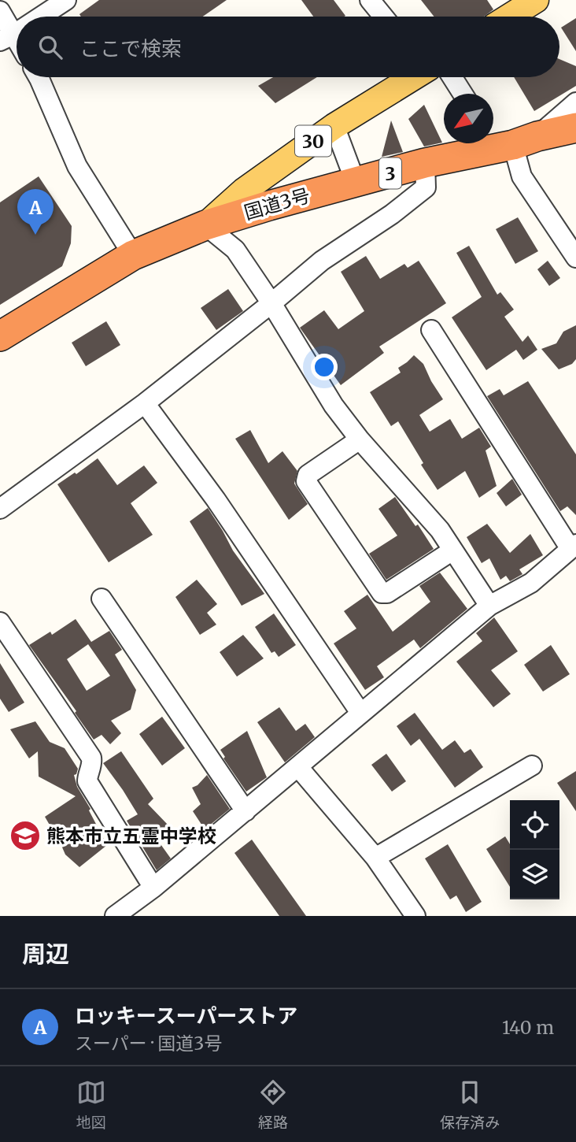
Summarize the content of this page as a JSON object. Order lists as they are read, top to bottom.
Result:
{
  "streets": {
    "highway": ["3", "国道3号"],
    "main road": ["30"]
  },
  "crossings": [
    ["30", "国道3号"]
  ],
  "places": {
    "school or university": ["熊本市立五霊中学校"]
  },
  "north": "bottom left",
  "page": {
    "search": "ここで検索",
    "pins": "A",
    "heading": "周辺",
    "list": [
      {
        "mark": "A",
        "name": "ロッキースーパーストア",
        "note": "スーパー · 国道3号",
        "value": "140 m"
      }
    ],
    "nav": ["地図", "経路", "保存済み"]
  }
}
